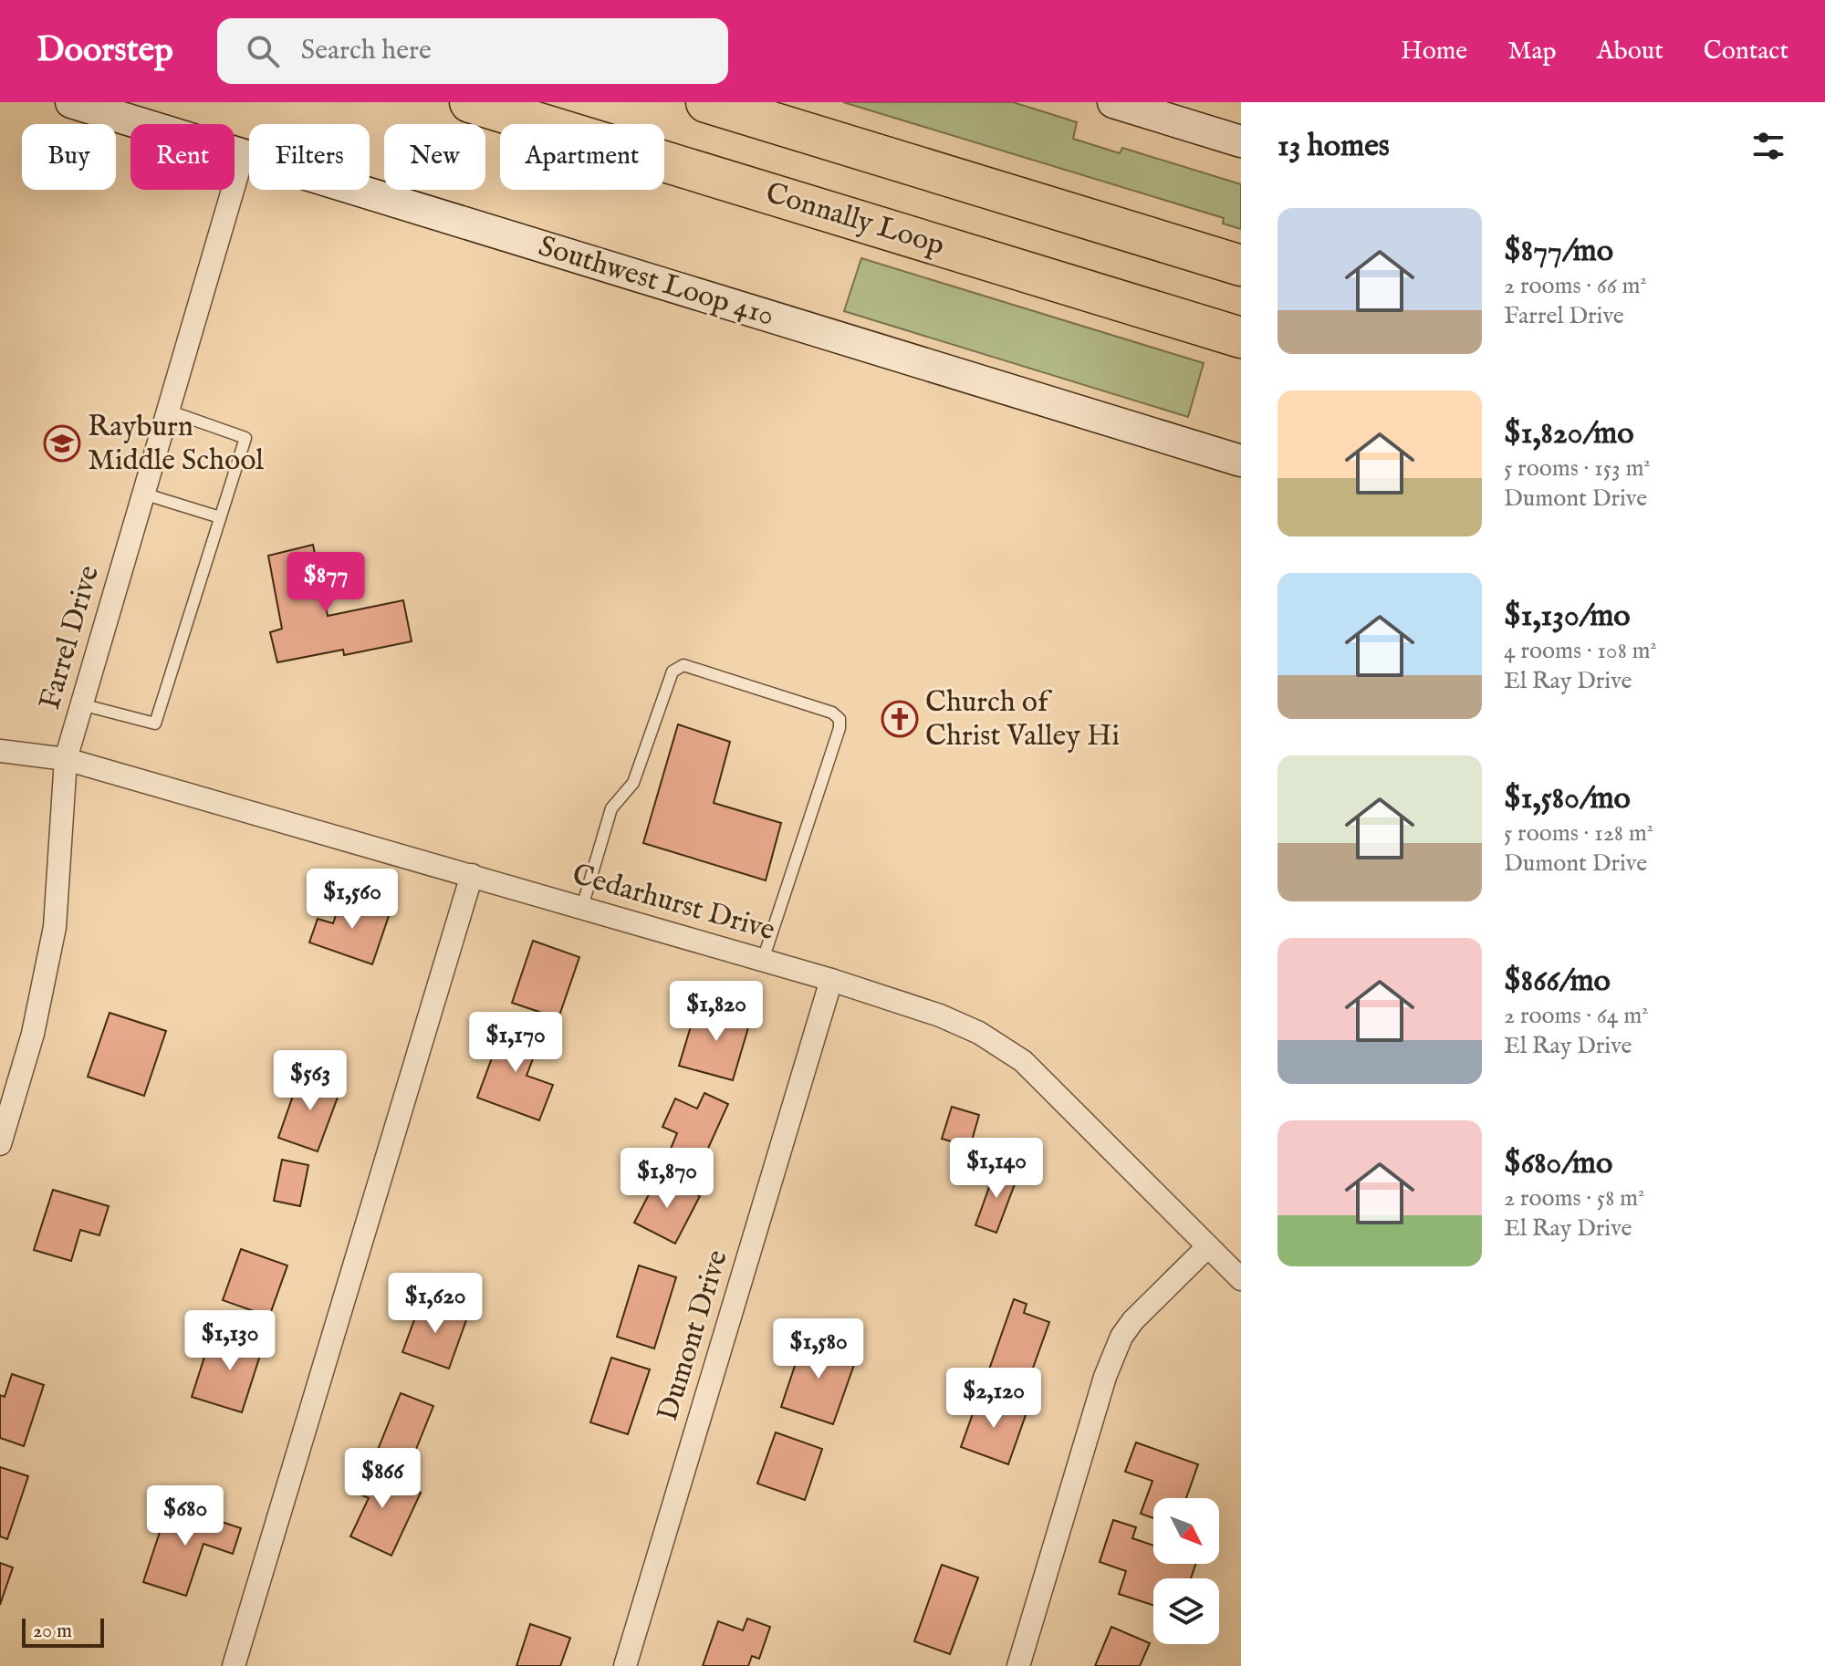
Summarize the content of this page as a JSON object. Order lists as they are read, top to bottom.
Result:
{
  "streets": {
    "highway": ["Connally Loop"],
    "main road": ["Southwest Loop 410"],
    "street": ["Farrel Drive", "Cedarhurst Drive", "Dumont Drive"]
  },
  "crossings": [
    ["Southwest Loop 410", "Farrel Drive"],
    ["Farrel Drive", "Cedarhurst Drive"],
    ["Cedarhurst Drive", "Dumont Drive"]
  ],
  "places": {
    "school or university": ["Rayburn Middle School"],
    "church": ["Church of Christ Valley Hi"]
  },
  "scale_bar": "20 m",
  "north": "bottom right",
  "page": {
    "header": "Doorstep",
    "search": "Search here",
    "nav": [
      "Home",
      "Map",
      "About",
      "Contact"
    ],
    "heading": "13 homes",
    "chip": [
      "Buy",
      "Rent",
      "Filters",
      "New",
      "Apartment"
    ],
    "list": [
      {
        "name": "$877/mo",
        "note": "2 rooms · 66 m² · Farrel Drive"
      },
      {
        "name": "$1,820/mo",
        "note": "5 rooms · 153 m² · Dumont Drive"
      },
      {
        "name": "$1,130/mo",
        "note": "4 rooms · 108 m² · El Ray Drive"
      },
      {
        "name": "$1,580/mo",
        "note": "5 rooms · 128 m² · Dumont Drive"
      },
      {
        "name": "$866/mo",
        "note": "2 rooms · 64 m² · El Ray Drive"
      },
      {
        "name": "$680/mo",
        "note": "2 rooms · 58 m² · El Ray Drive"
      }
    ],
    "price": [
      "$877",
      "$1,560",
      "$1,820",
      "$1,170",
      "$563",
      "$1,140",
      "$1,870",
      "$1,620",
      "$1,130",
      "$1,580",
      "$2,120",
      "$866",
      "$680"
    ],
    "scale": "20 m"
  }
}
